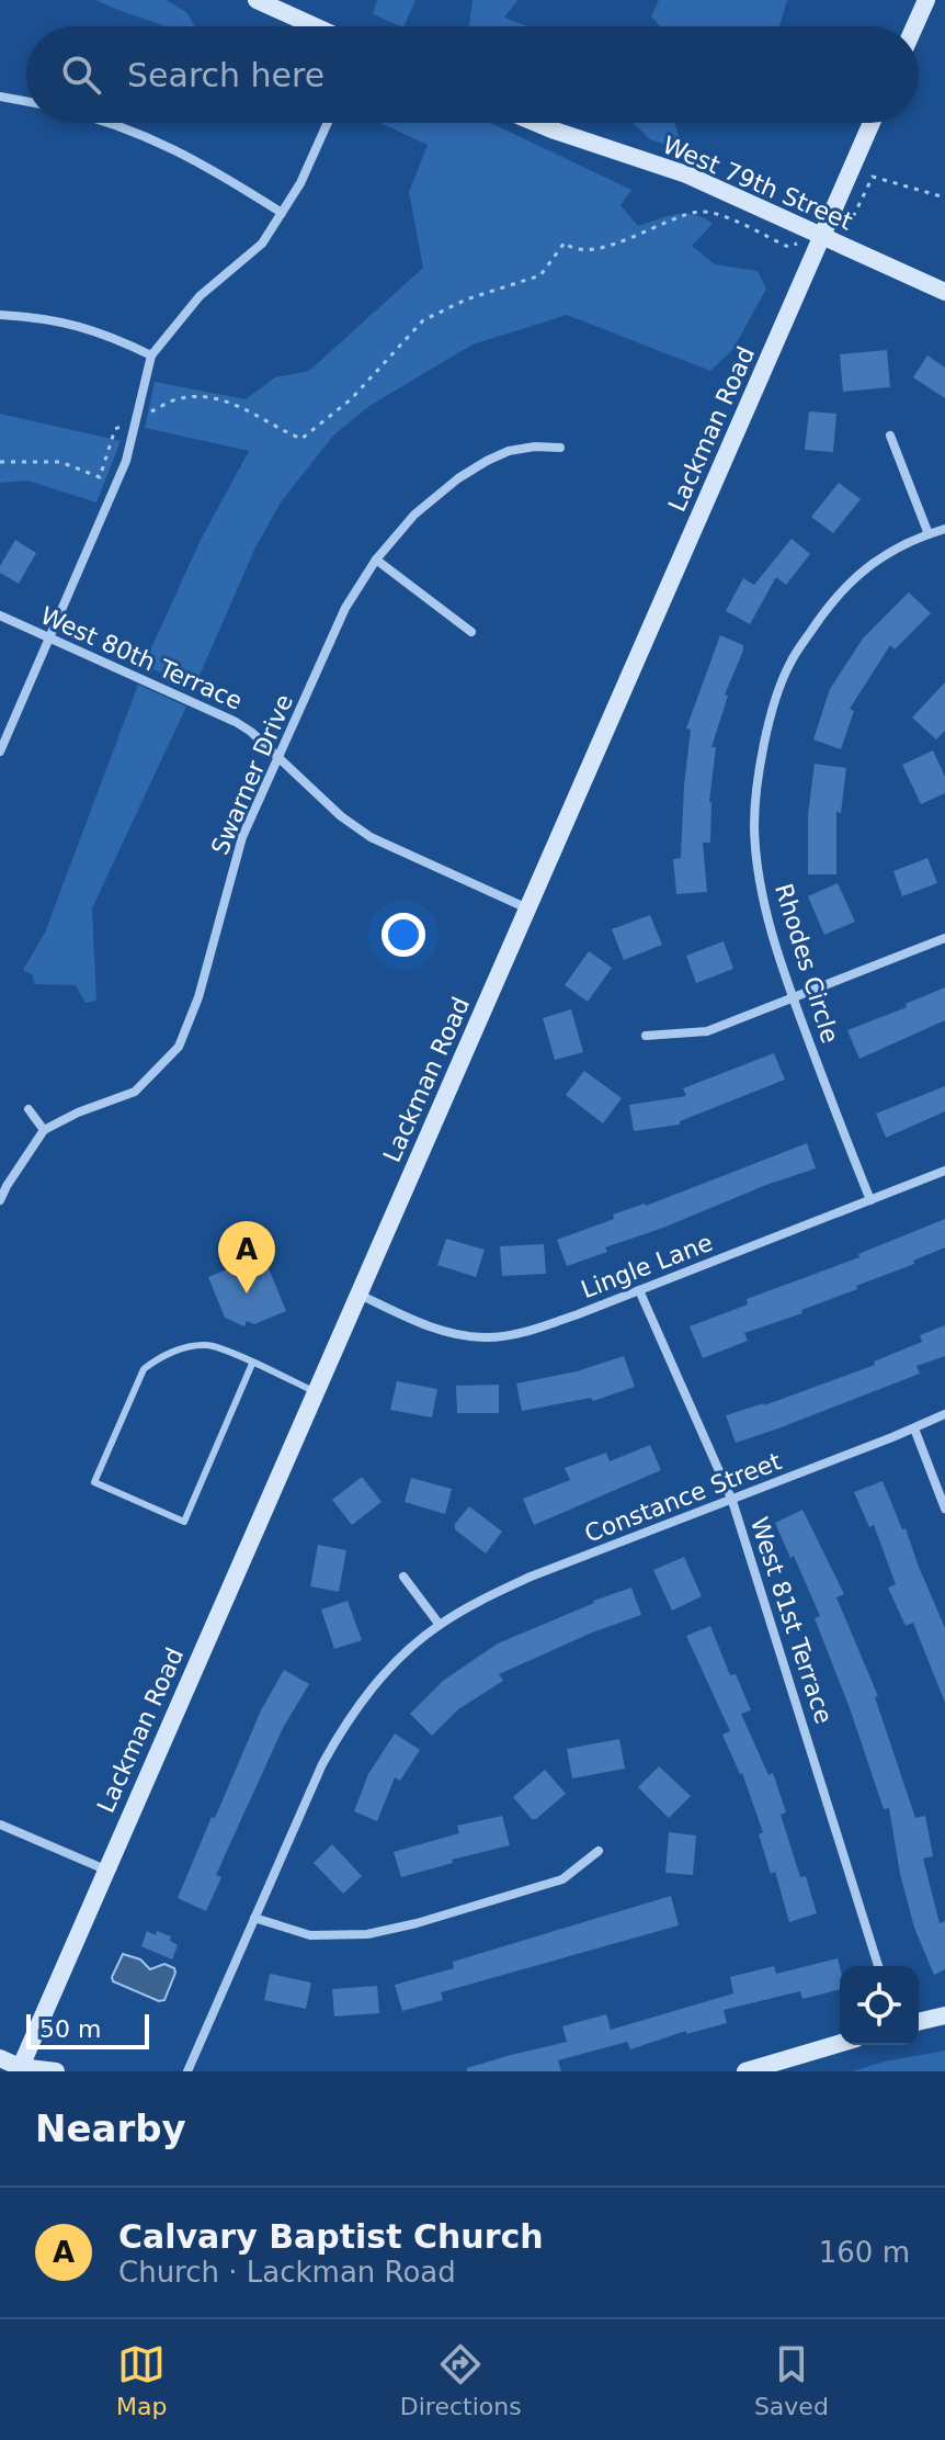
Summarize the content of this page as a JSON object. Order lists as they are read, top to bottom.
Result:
{
  "streets": {
    "main road": ["West 79th Street", "Lackman Road"],
    "street": [
      "West 80th Terrace",
      "Swarner Drive",
      "Rhodes Circle",
      "Lingle Lane",
      "Constance Street",
      "West 81st Terrace"
    ]
  },
  "crossings": [
    ["West 79th Street", "Lackman Road"],
    ["Lackman Road", "West 80th Terrace"],
    ["Lackman Road", "Lingle Lane"],
    ["West 80th Terrace", "Swarner Drive"],
    ["Rhodes Circle", "Lingle Lane"],
    ["Lingle Lane", "West 81st Terrace"],
    ["Constance Street", "West 81st Terrace"]
  ],
  "scale_bar": "50 m",
  "page": {
    "search": "Search here",
    "pins": "A",
    "scale": "50 m",
    "heading": "Nearby",
    "list": [
      {
        "mark": "A",
        "name": "Calvary Baptist Church",
        "note": "Church · Lackman Road",
        "value": "160 m"
      }
    ],
    "nav": ["Map", "Directions", "Saved"]
  }
}
